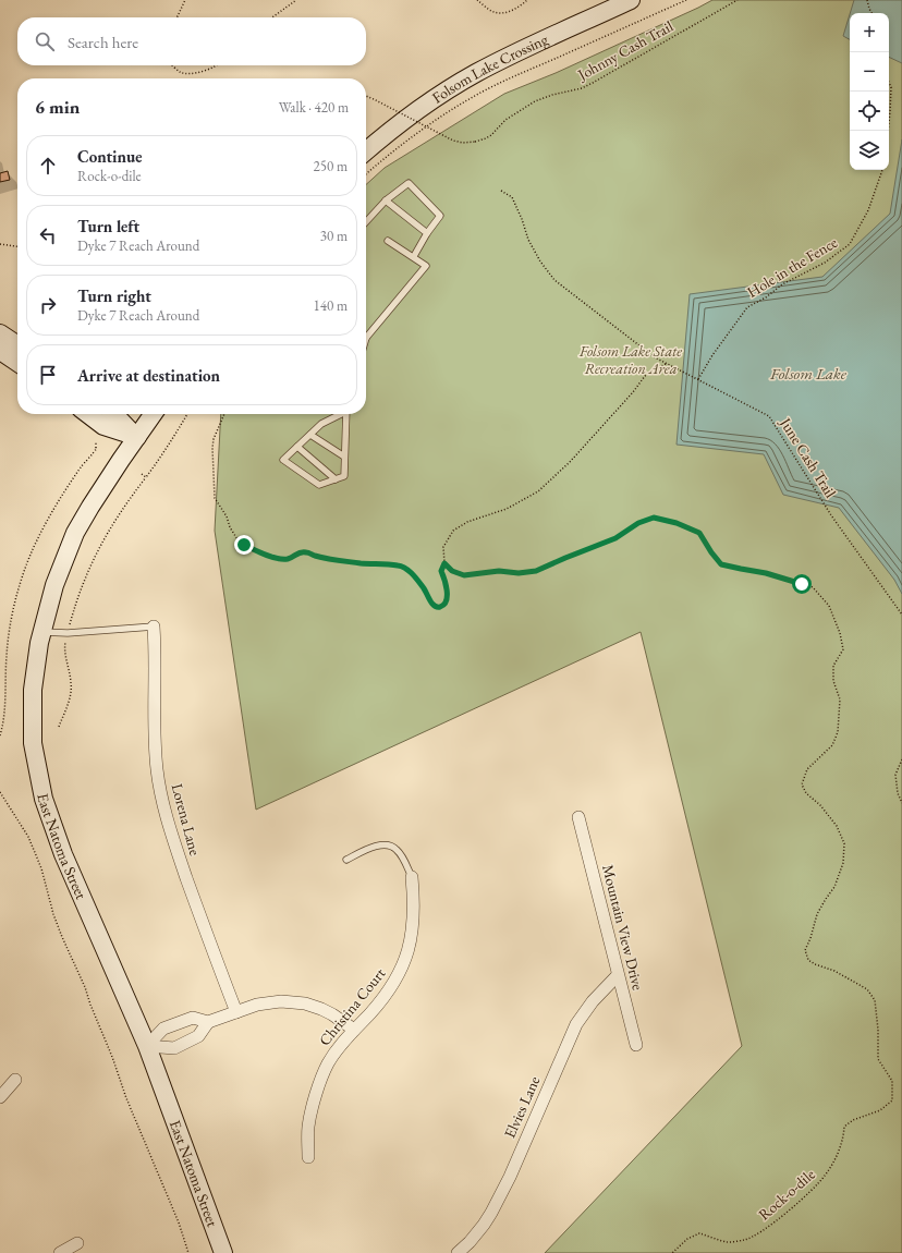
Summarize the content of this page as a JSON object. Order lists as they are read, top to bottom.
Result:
{
  "streets": {
    "main road": ["Folsom Lake Crossing", "East Natoma Street"],
    "street": [
      "Lorena Lane",
      "Mountain View Drive",
      "Christina Court",
      "Elvies Lane"
    ],
    "path": [
      "Johnny Cash Trail",
      "Hole in the Fence",
      "June Cash Trail",
      "Rock-o-dile"
    ]
  },
  "crossings": [
    ["Hole in the Fence", "June Cash Trail"],
    ["Mountain View Drive", "Elvies Lane"]
  ],
  "water": ["Folsom Lake"],
  "parks": ["Folsom Lake State Recreation Area"],
  "page": {
    "map_buttons": ["+", "−"],
    "search": "Search here",
    "heading": ["6 min", "Walk · 420 m"],
    "list": [
      ["Continue", "Rock-o-dile", "250 m"],
      ["Turn left", "Dyke 7 Reach Around", "30 m"],
      ["Turn right", "Dyke 7 Reach Around", "140 m"],
      "Arrive at destination"
    ]
  }
}
